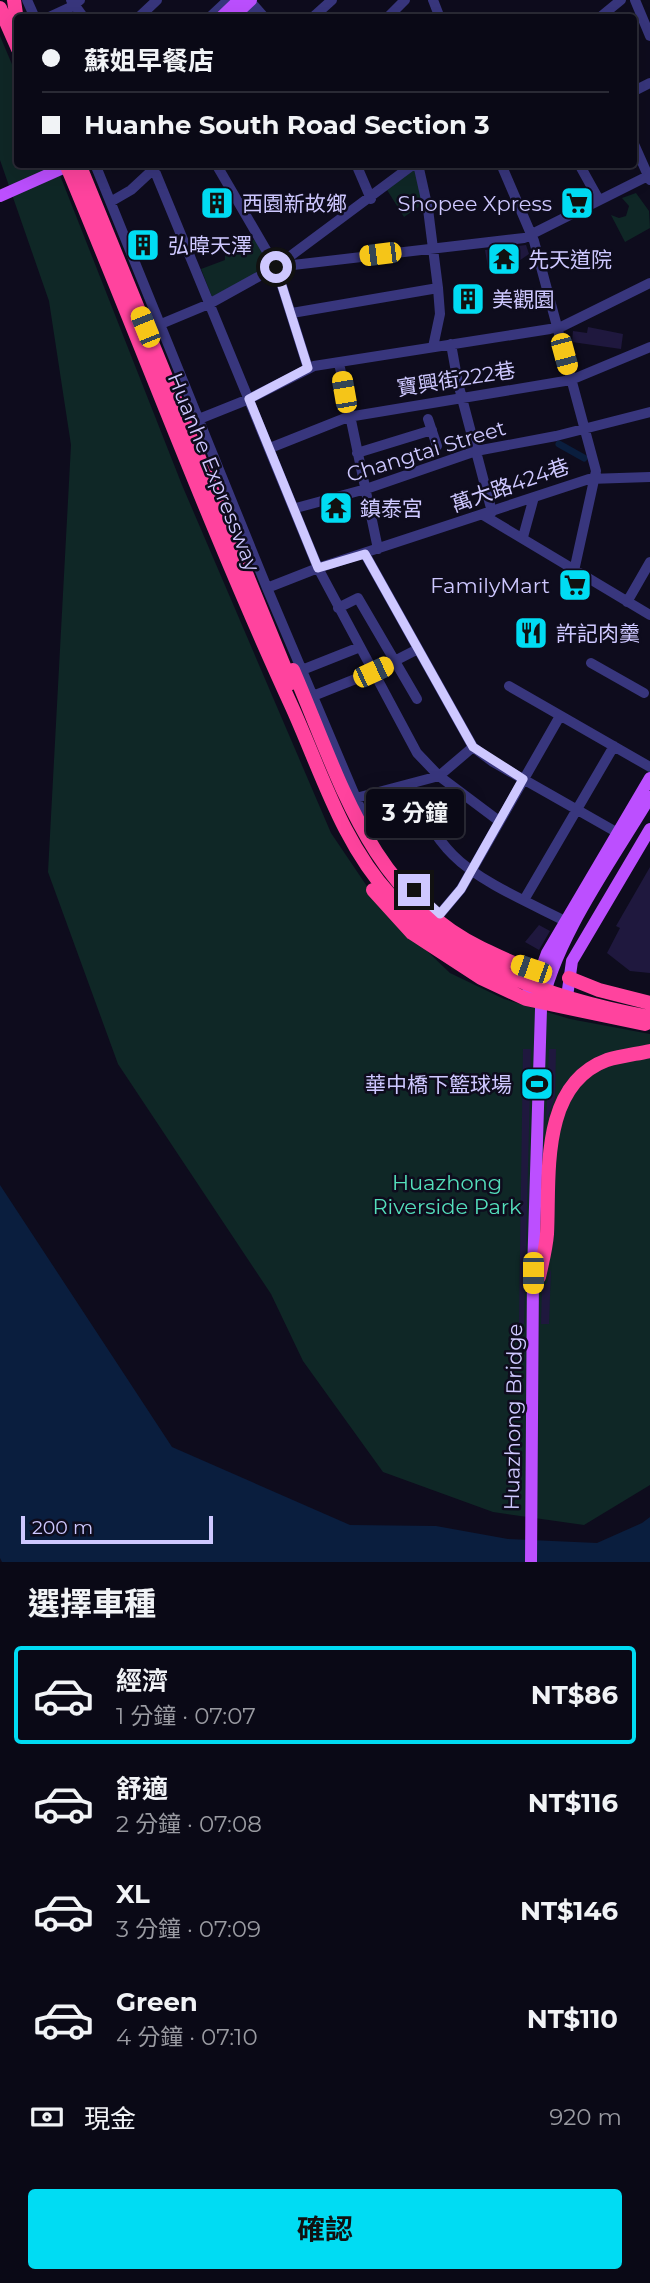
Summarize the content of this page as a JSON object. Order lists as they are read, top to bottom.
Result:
{
  "streets": {
    "highway": ["Huanhe Expressway"],
    "main road": ["Huazhong Bridge"],
    "street": ["寶興街222巷", "Changtai Street", "萬大路424巷"]
  },
  "parks": ["Huazhong Riverside Park"],
  "places": {
    "building": ["西園新故鄉", "弘暐天澤", "美觀園"],
    "supermarket": ["Shopee Xpress", "FamilyMart"],
    "temple": ["先天道院", "鎮泰宮"],
    "restaurant": ["許記肉羹"],
    "sports": ["華中橋下籃球場"]
  },
  "scale_bar": "200 m",
  "page": {
    "banner": ["蘇姐早餐店", "Huanhe South Road Section 3"],
    "bubble": "3 分鐘",
    "scale": "200 m",
    "heading": "選擇車種",
    "list": [
      {
        "name": "經濟",
        "note": "1 分鐘 · 07:07",
        "value": "NT$86"
      },
      {
        "name": "舒適",
        "note": "2 分鐘 · 07:08",
        "value": "NT$116"
      },
      {
        "name": "XL",
        "note": "3 分鐘 · 07:09",
        "value": "NT$146"
      },
      {
        "name": "Green",
        "note": "4 分鐘 · 07:10",
        "value": "NT$110"
      }
    ],
    "pay": ["現金", "920 m"],
    "buttons": "確認"
  }
}
